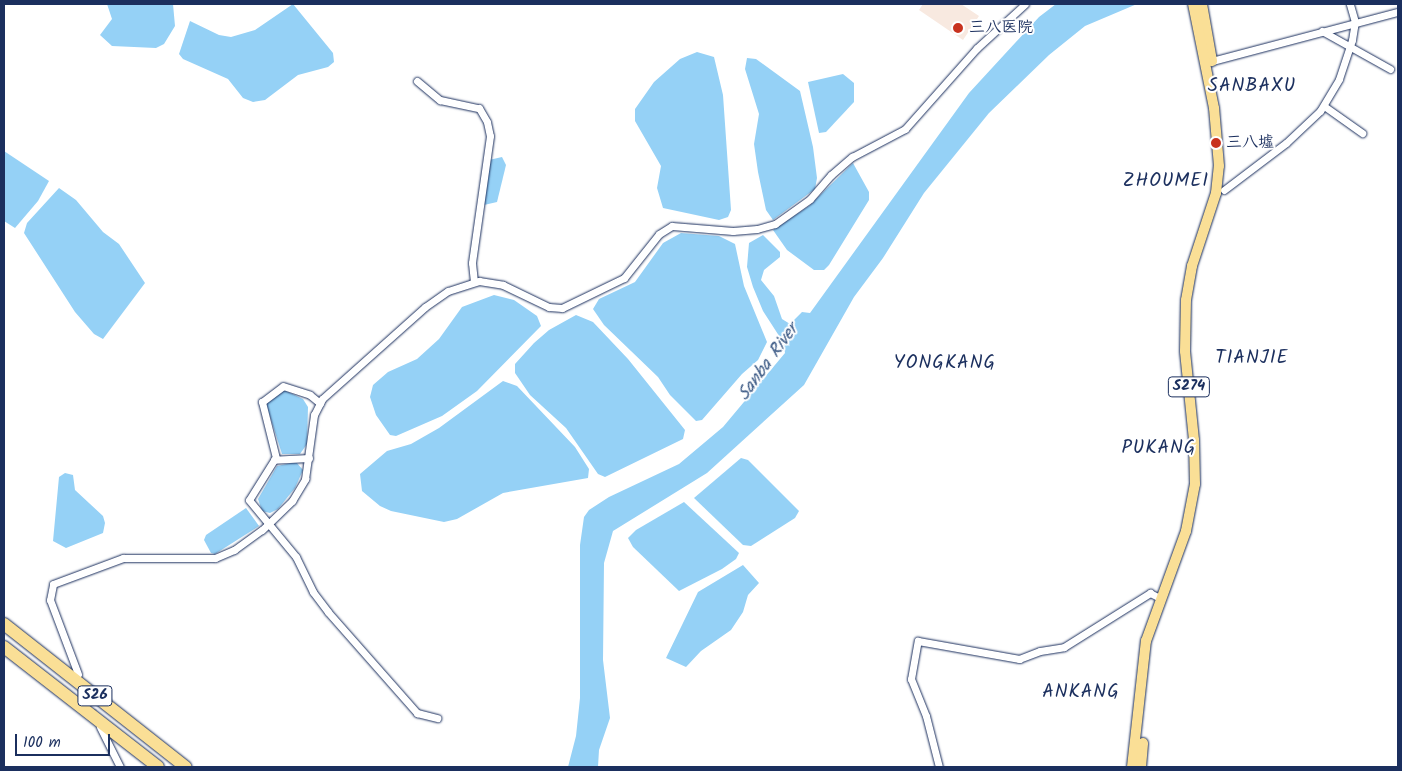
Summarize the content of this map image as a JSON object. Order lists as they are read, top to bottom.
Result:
{
  "streets": {
    "highway": ["S26"],
    "main road": ["S274"]
  },
  "districts": [
    "SANBAXU",
    "ZHOUMEI",
    "TIANJIE",
    "YONGKANG",
    "PUKANG",
    "ANKANG"
  ],
  "water": ["Sanba River"],
  "places": ["三八医院", "三八墟"],
  "scale_bar": "100 m"
}
